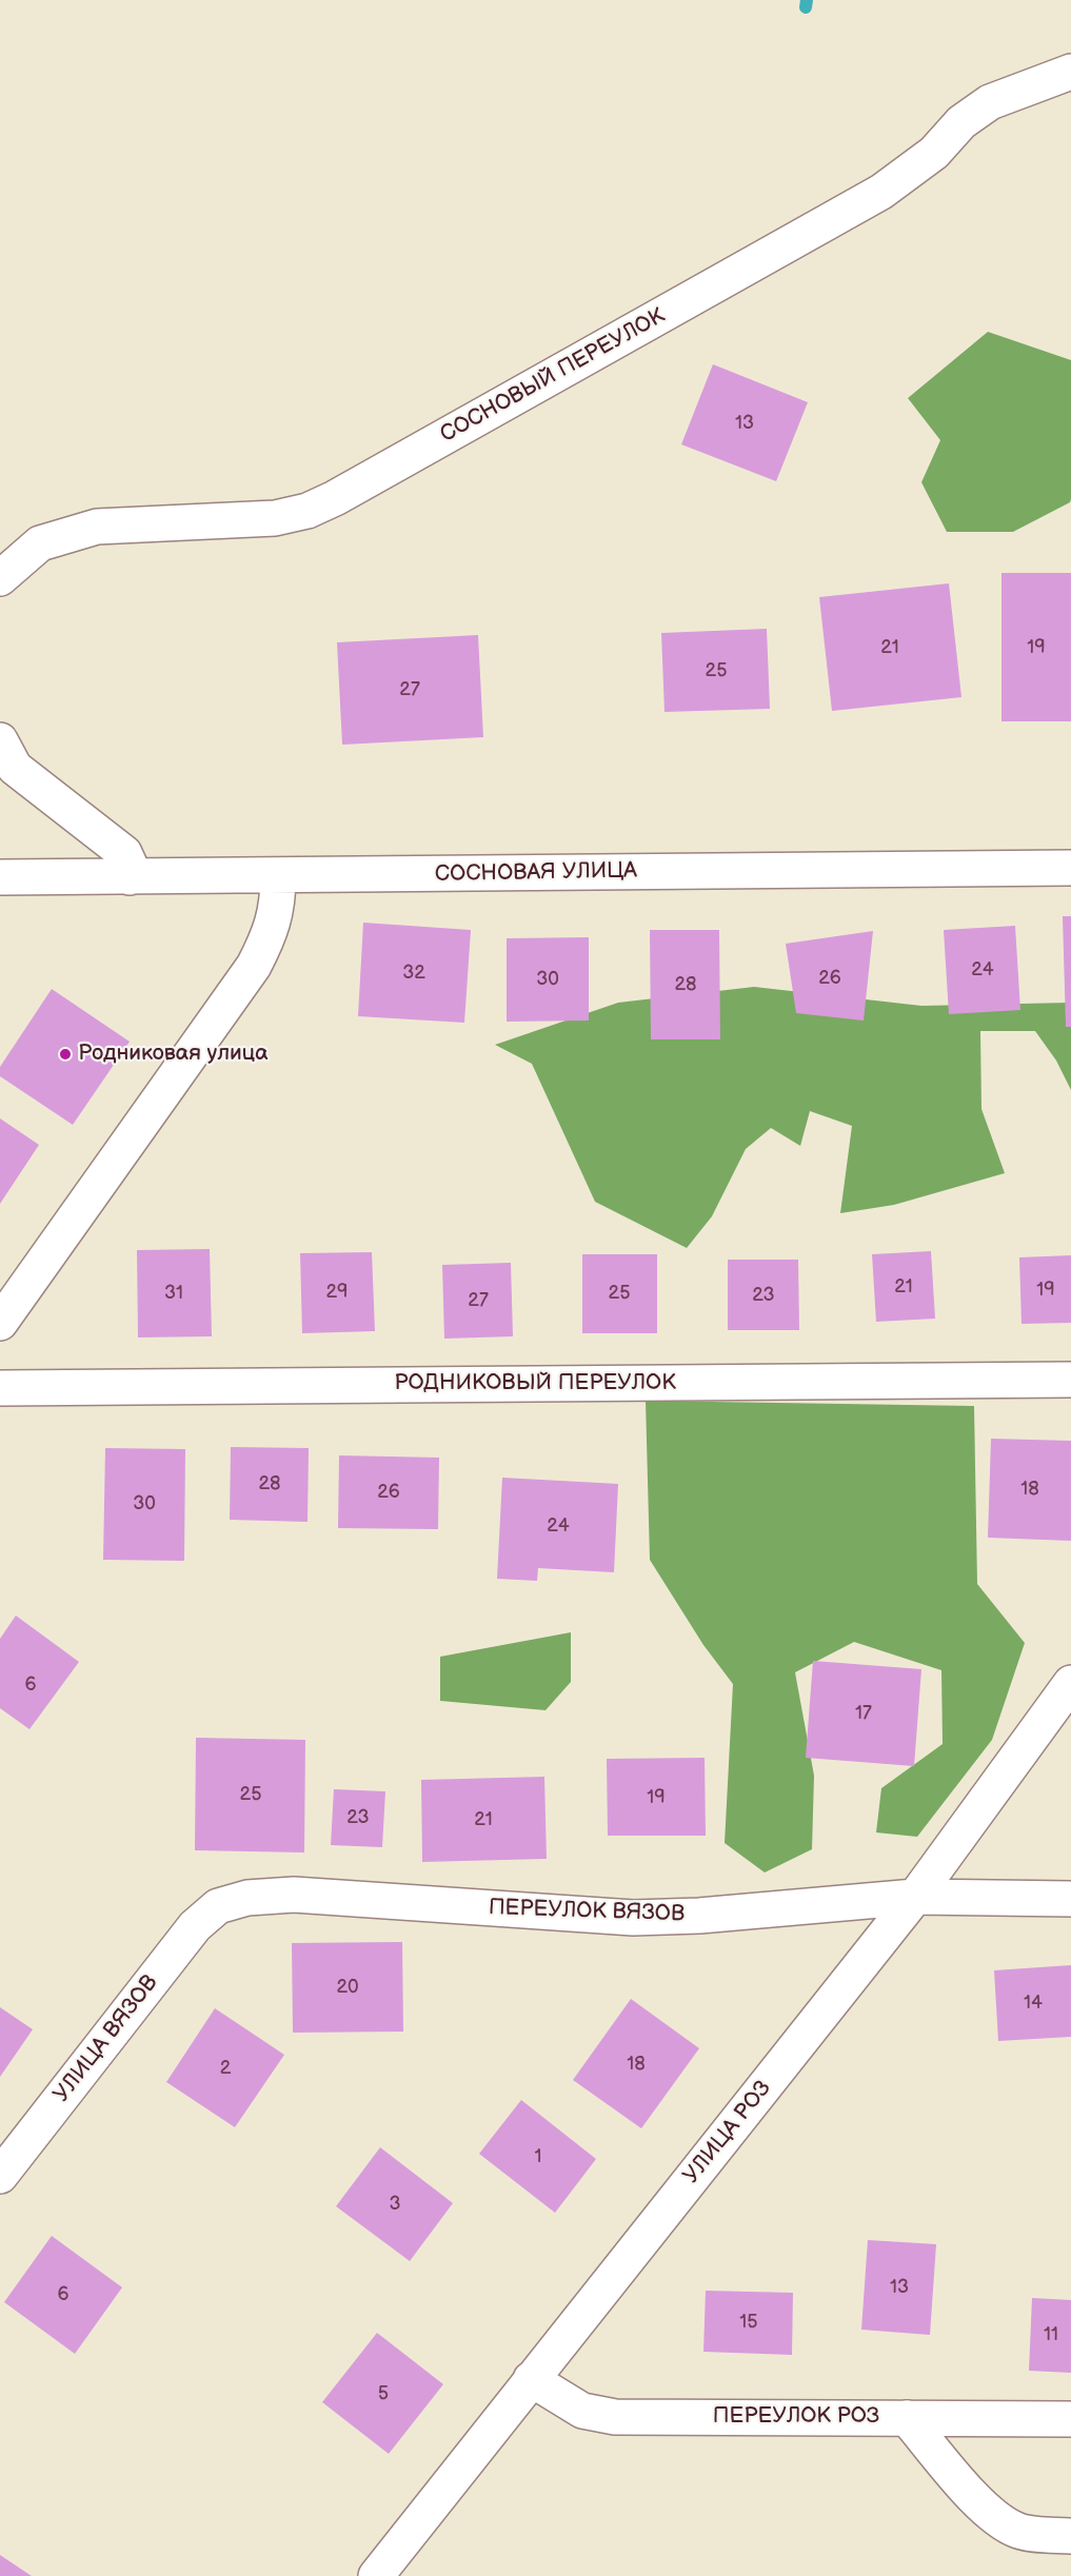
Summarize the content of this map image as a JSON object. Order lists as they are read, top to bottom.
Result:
{
  "streets": {
    "street": [
      "СОСНОВЫЙ ПЕРЕУЛОК",
      "СОСНОВАЯ УЛИЦА",
      "РОДНИКОВЫЙ ПЕРЕУЛОК",
      "ПЕРЕУЛОК ВЯЗОВ",
      "УЛИЦА ВЯЗОВ",
      "УЛИЦА РОЗ",
      "ПЕРЕУЛОК РОЗ"
    ]
  },
  "crossings": [
    ["ПЕРЕУЛОК ВЯЗОВ", "УЛИЦА ВЯЗОВ"],
    ["ПЕРЕУЛОК ВЯЗОВ", "УЛИЦА РОЗ"],
    ["УЛИЦА РОЗ", "ПЕРЕУЛОК РОЗ"]
  ],
  "places": ["Родниковая улица"],
  "house_numbers": [
    "13",
    "21",
    "19",
    "25",
    "27",
    "24",
    "32",
    "26",
    "30",
    "28",
    "21",
    "19",
    "29",
    "31",
    "25",
    "23",
    "27",
    "28",
    "18",
    "26",
    "30",
    "24",
    "6",
    "17",
    "25",
    "19",
    "23",
    "21",
    "20",
    "14",
    "18",
    "2",
    "1",
    "3",
    "13",
    "6",
    "15",
    "11",
    "5"
  ]
}
